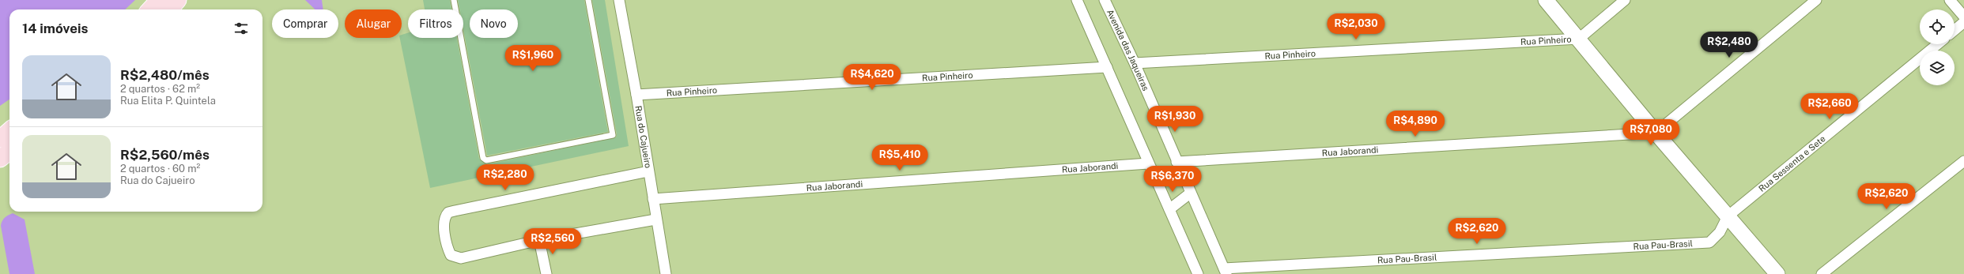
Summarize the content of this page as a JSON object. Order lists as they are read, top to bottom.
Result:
{
  "streets": {
    "street": [
      "Rua Pinheiro",
      "Avenida das Jaqueiras",
      "Rua do Cajueiro",
      "Rua Jaborandi",
      "Rua Sessenta e Sete",
      "Rua Pau-Brasil"
    ]
  },
  "crossings": [
    ["Rua Pinheiro", "Avenida das Jaqueiras"],
    ["Rua Pinheiro", "Rua do Cajueiro"],
    ["Avenida das Jaqueiras", "Rua Jaborandi"],
    ["Avenida das Jaqueiras", "Rua Pau-Brasil"],
    ["Rua do Cajueiro", "Rua Jaborandi"],
    ["Rua Sessenta e Sete", "Rua Pau-Brasil"]
  ],
  "page": {
    "chip": [
      "Comprar",
      "Alugar",
      "Filtros",
      "Novo"
    ],
    "heading": "14 imóveis",
    "price": [
      "R$2,030",
      "R$2,480",
      "R$1,960",
      "R$4,620",
      "R$2,660",
      "R$1,930",
      "R$4,890",
      "R$7,080",
      "R$5,410",
      "R$2,280",
      "R$6,370",
      "R$2,620",
      "R$2,620",
      "R$2,560"
    ],
    "list": [
      {
        "name": "R$2,480/mês",
        "note": "2 quartos · 62 m² · Rua Elita P. Quintela"
      },
      {
        "name": "R$2,560/mês",
        "note": "2 quartos · 60 m² · Rua do Cajueiro"
      }
    ]
  }
}
